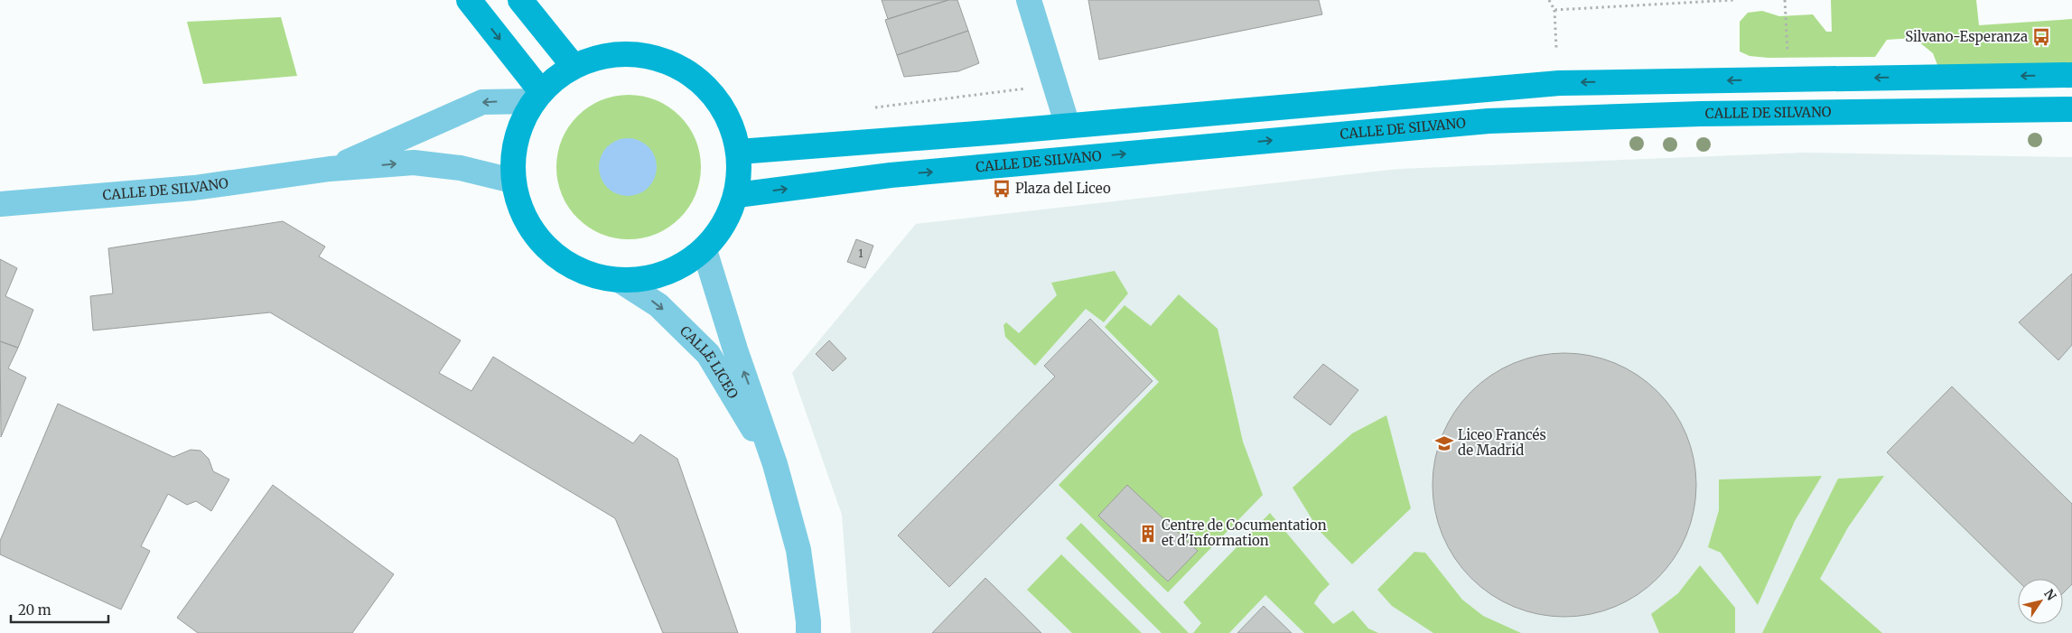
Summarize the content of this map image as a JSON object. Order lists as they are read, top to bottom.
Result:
{
  "streets": {
    "street": ["CALLE DE SILVANO", "CALLE LICEO"]
  },
  "places": {
    "bus stop": ["Silvano-Esperanza", "Plaza del Liceo"],
    "school or university": ["Liceo Francés de Madrid"],
    "building": ["Centre de Cocumentation et d'Information"]
  },
  "house_numbers": ["1"],
  "scale_bar": "20 m",
  "north": "top right"
}
